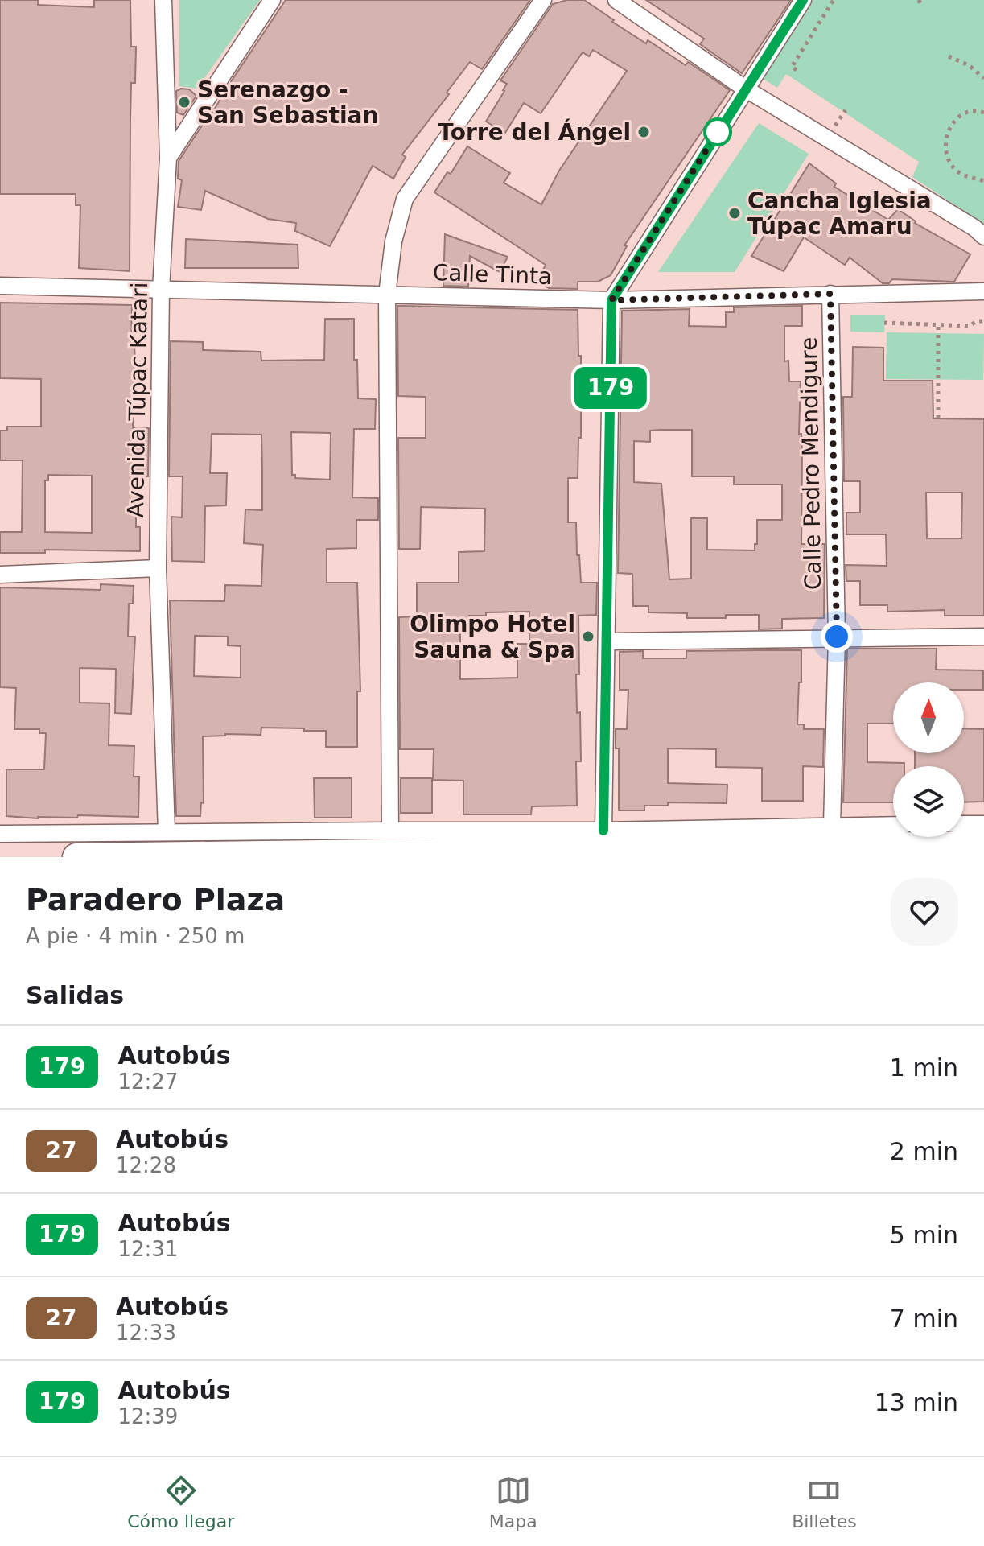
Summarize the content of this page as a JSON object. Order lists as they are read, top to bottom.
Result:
{
  "streets": {
    "street": ["Calle Tinta", "Avenida Túpac Katari", "Calle Pedro Mendigure"]
  },
  "crossings": [
    ["Calle Tinta", "Avenida Túpac Katari"],
    ["Calle Tinta", "Calle Pedro Mendigure"]
  ],
  "places": [
    "Serenazgo - San Sebastian",
    "Torre del Ángel",
    "Cancha Iglesia Túpac Amaru",
    "Olimpo Hotel Sauna & Spa"
  ],
  "lines": ["bus line 179"],
  "north": "top",
  "page": {
    "on_map": "179",
    "heading": [
      ["Paradero Plaza", "A pie · 4 min · 250 m"],
      "Salidas"
    ],
    "list": [
      {
        "mark": "179",
        "name": "Autobús",
        "note": "12:27",
        "value": "1 min"
      },
      {
        "mark": "27",
        "name": "Autobús",
        "note": "12:28",
        "value": "2 min"
      },
      {
        "mark": "179",
        "name": "Autobús",
        "note": "12:31",
        "value": "5 min"
      },
      {
        "mark": "27",
        "name": "Autobús",
        "note": "12:33",
        "value": "7 min"
      },
      {
        "mark": "179",
        "name": "Autobús",
        "note": "12:39",
        "value": "13 min"
      }
    ],
    "tabs": ["Cómo llegar", "Mapa", "Billetes"]
  }
}
